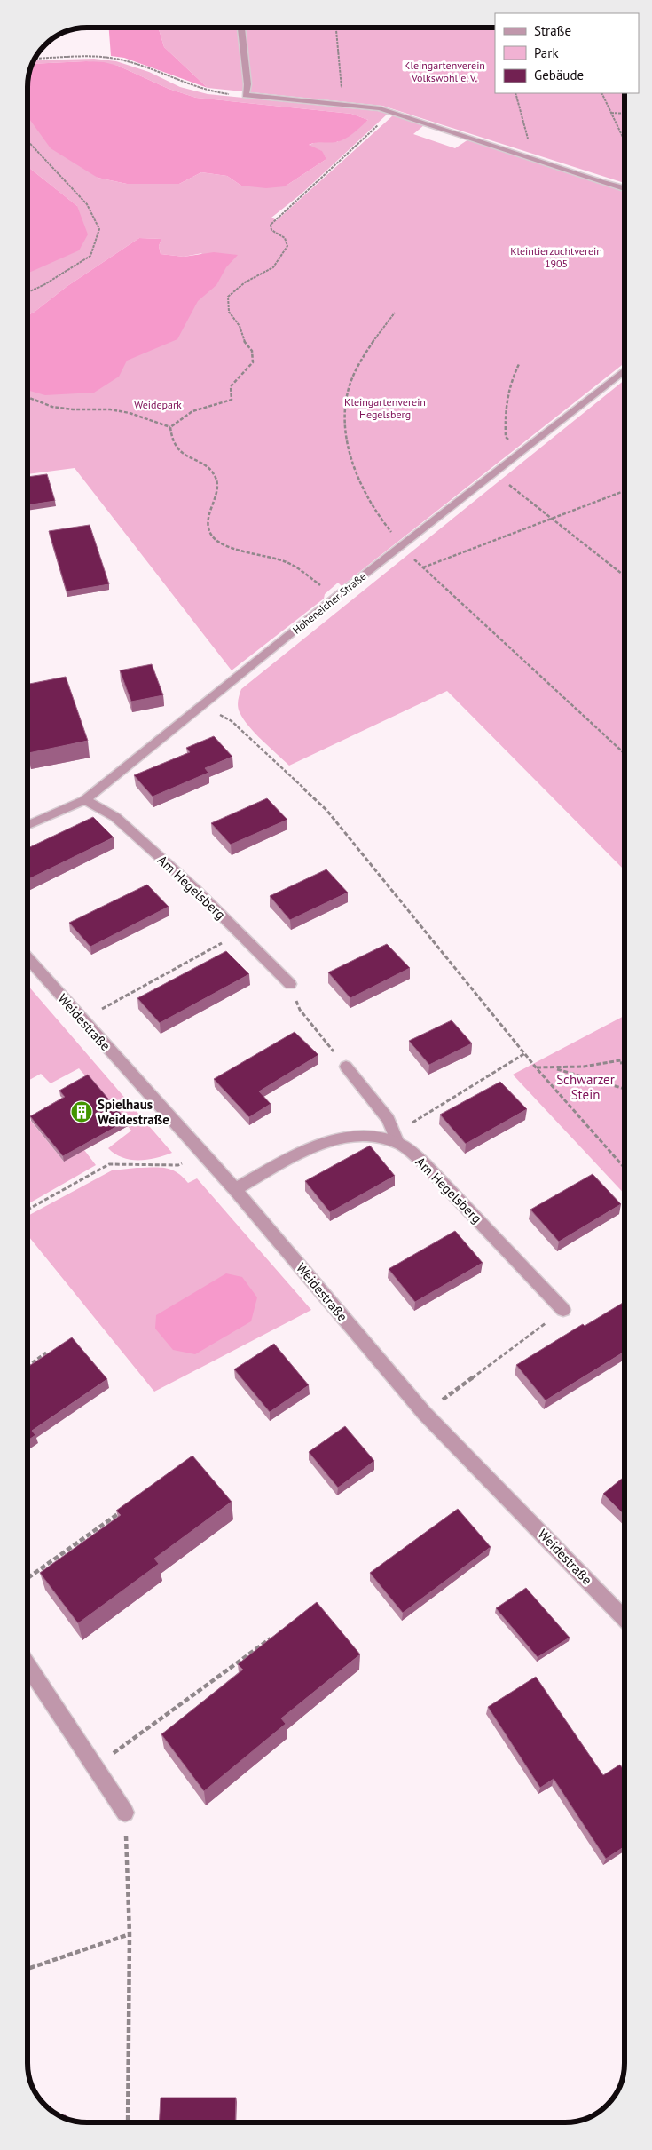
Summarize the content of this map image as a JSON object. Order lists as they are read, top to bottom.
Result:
{
  "streets": {
    "street": ["Hoheneicher Straße", "Am Hegelsberg", "Weidestraße"]
  },
  "crossings": [
    ["Hoheneicher Straße", "Am Hegelsberg"],
    ["Am Hegelsberg", "Weidestraße"]
  ],
  "parks": [
    "Kleingartenverein Volkswohl e. V.",
    "Kleintierzuchtverein 1905",
    "Kleingartenverein Hegelsberg",
    "Weidepark",
    "Schwarzer Stein"
  ],
  "places": {
    "building": ["Spielhaus Weidestraße"]
  },
  "legend": ["Straße", "Park", "Gebäude"]
}
